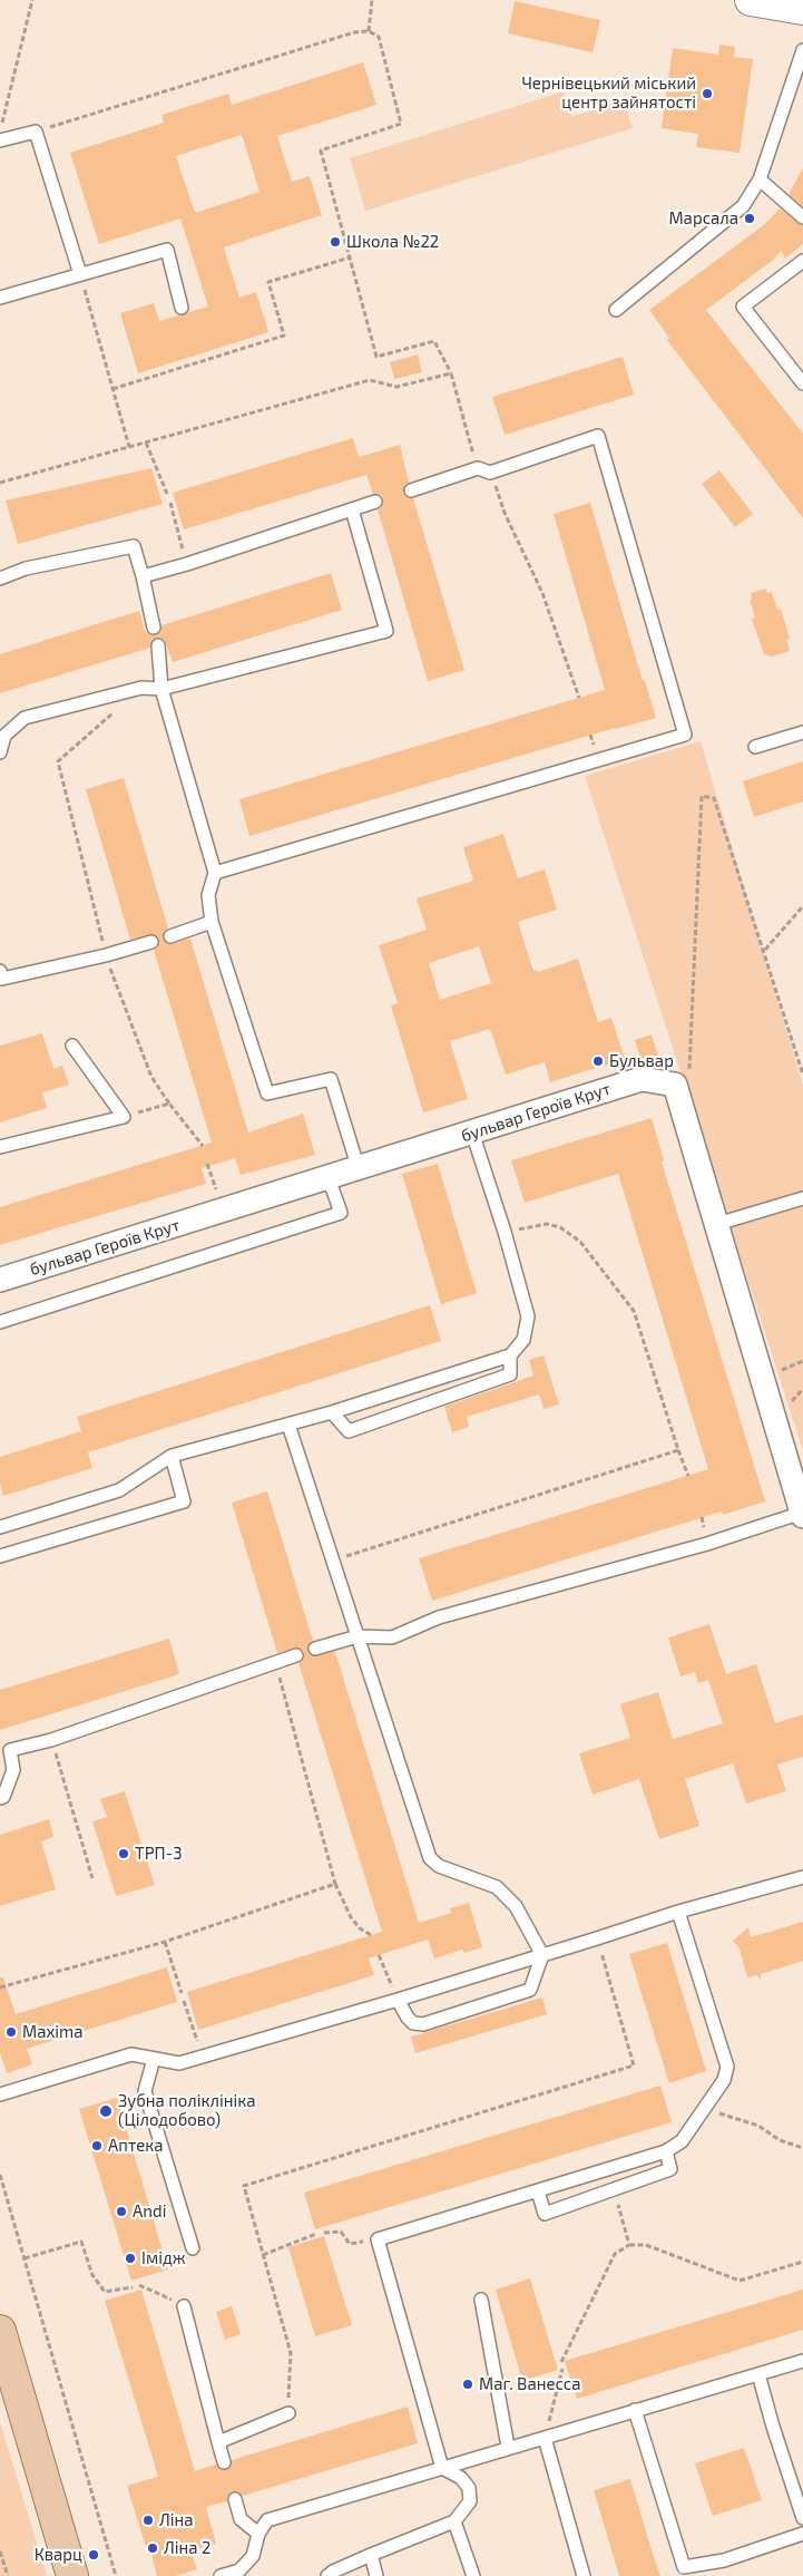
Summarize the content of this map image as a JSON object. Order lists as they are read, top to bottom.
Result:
{
  "streets": {
    "street": ["бульвар Героїв Крут"]
  },
  "places": [
    "Чернівецький міський центр зайнятості",
    "Марсала",
    "Школа №22",
    "Бульвар",
    "ТРП-3",
    "Maxima",
    "Зубна поліклініка (Цілодобово)",
    "Аптека",
    "Andi",
    "Імідж",
    "Маг. Ванесса",
    "Ліна",
    "Ліна 2",
    "Кварц"
  ]
}
